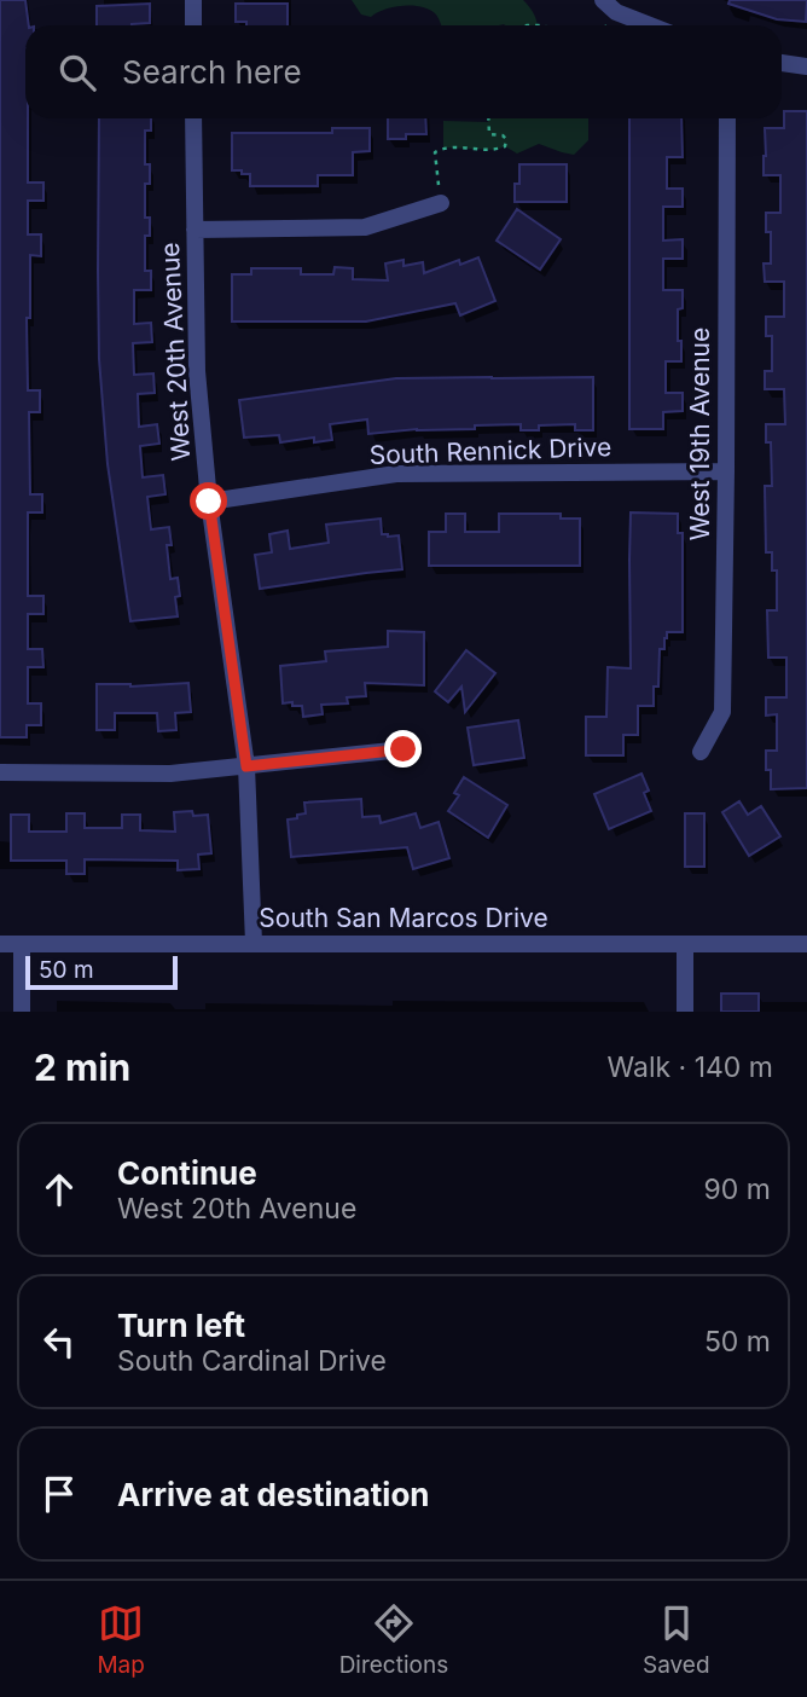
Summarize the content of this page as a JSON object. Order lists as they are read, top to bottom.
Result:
{
  "streets": {
    "street": [
      "West 20th Avenue",
      "West 19th Avenue",
      "South Rennick Drive",
      "South San Marcos Drive"
    ]
  },
  "crossings": [
    ["West 20th Avenue", "South Rennick Drive"],
    ["West 20th Avenue", "South San Marcos Drive"],
    ["West 19th Avenue", "South Rennick Drive"]
  ],
  "scale_bar": "50 m",
  "page": {
    "search": "Search here",
    "scale": "50 m",
    "heading": ["2 min", "Walk · 140 m"],
    "list": [
      ["Continue", "West 20th Avenue", "90 m"],
      ["Turn left", "South Cardinal Drive", "50 m"],
      "Arrive at destination"
    ],
    "nav": ["Map", "Directions", "Saved"]
  }
}
